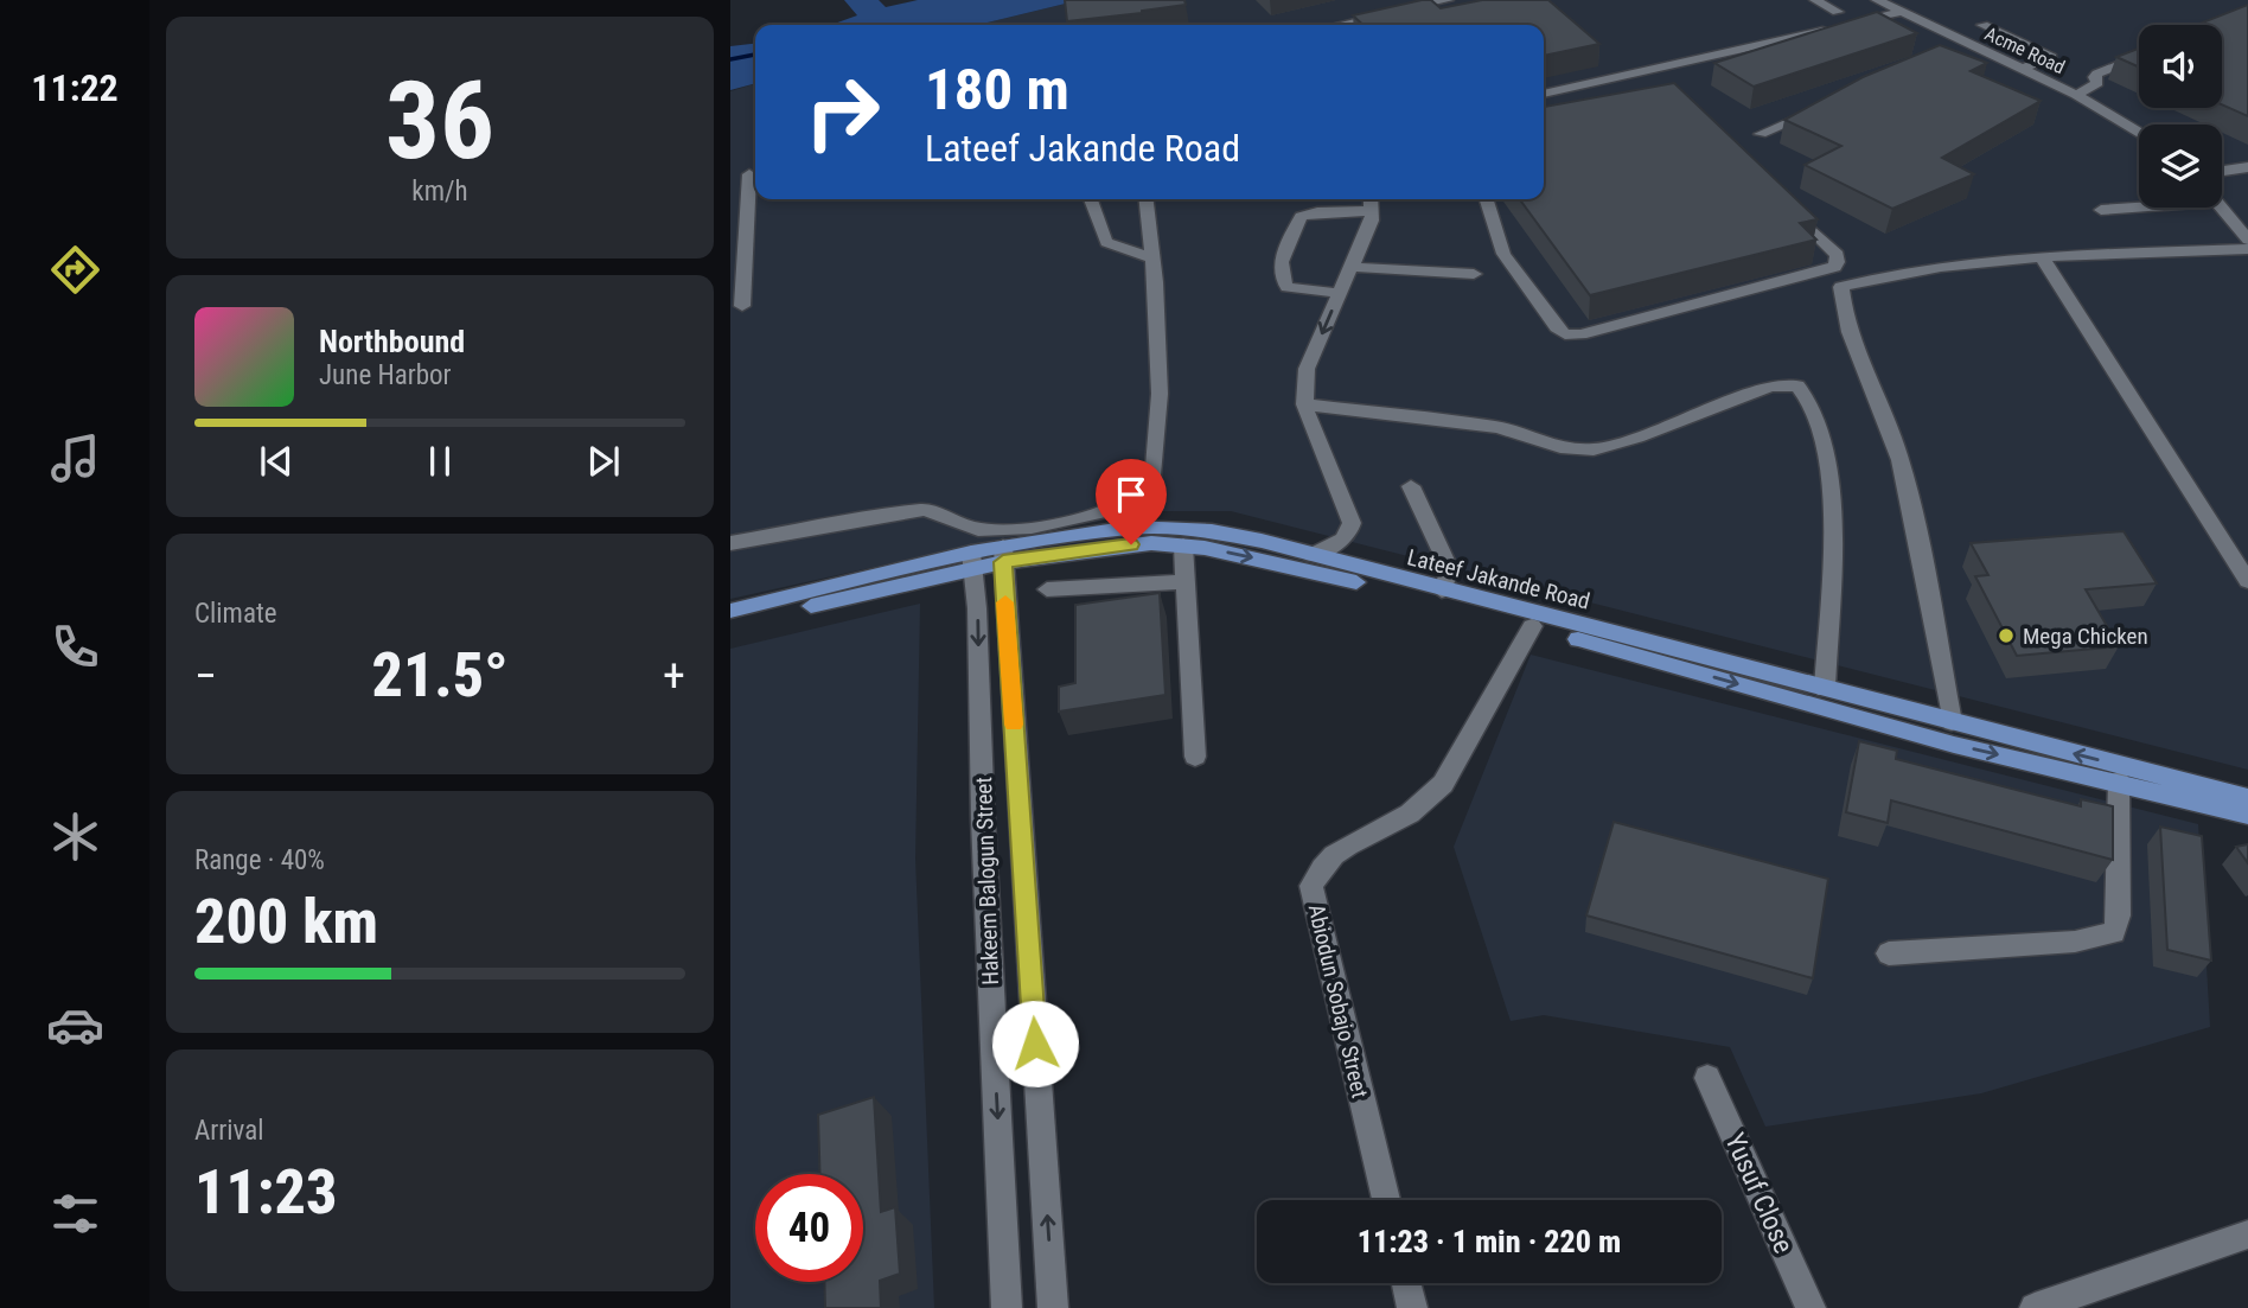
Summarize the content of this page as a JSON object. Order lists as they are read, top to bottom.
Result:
{
  "streets": {
    "main road": ["Lateef Jakande Road"],
    "street": [
      "Acme Road",
      "Hakeem Balogun Street",
      "Abiodun Sobajo Street",
      "Yusuf Close"
    ]
  },
  "crossings": [
    ["Lateef Jakande Road", "Hakeem Balogun Street"],
    ["Lateef Jakande Road", "Abiodun Sobajo Street"]
  ],
  "places": ["Mega Chicken"],
  "page": {
    "tabs": "11:22",
    "tile": [
      ["36", "km/h"],
      "Climate",
      ["Range · 40%", "200 km"],
      ["Arrival", "11:23"]
    ],
    "turn": ["180 m", "Lateef Jakande Road"],
    "song": ["Northbound", "June Harbor"],
    "heat": ["−", "21.5°", "+"],
    "limit": "40",
    "trip": "11:23 · 1 min · 220 m"
  }
}
